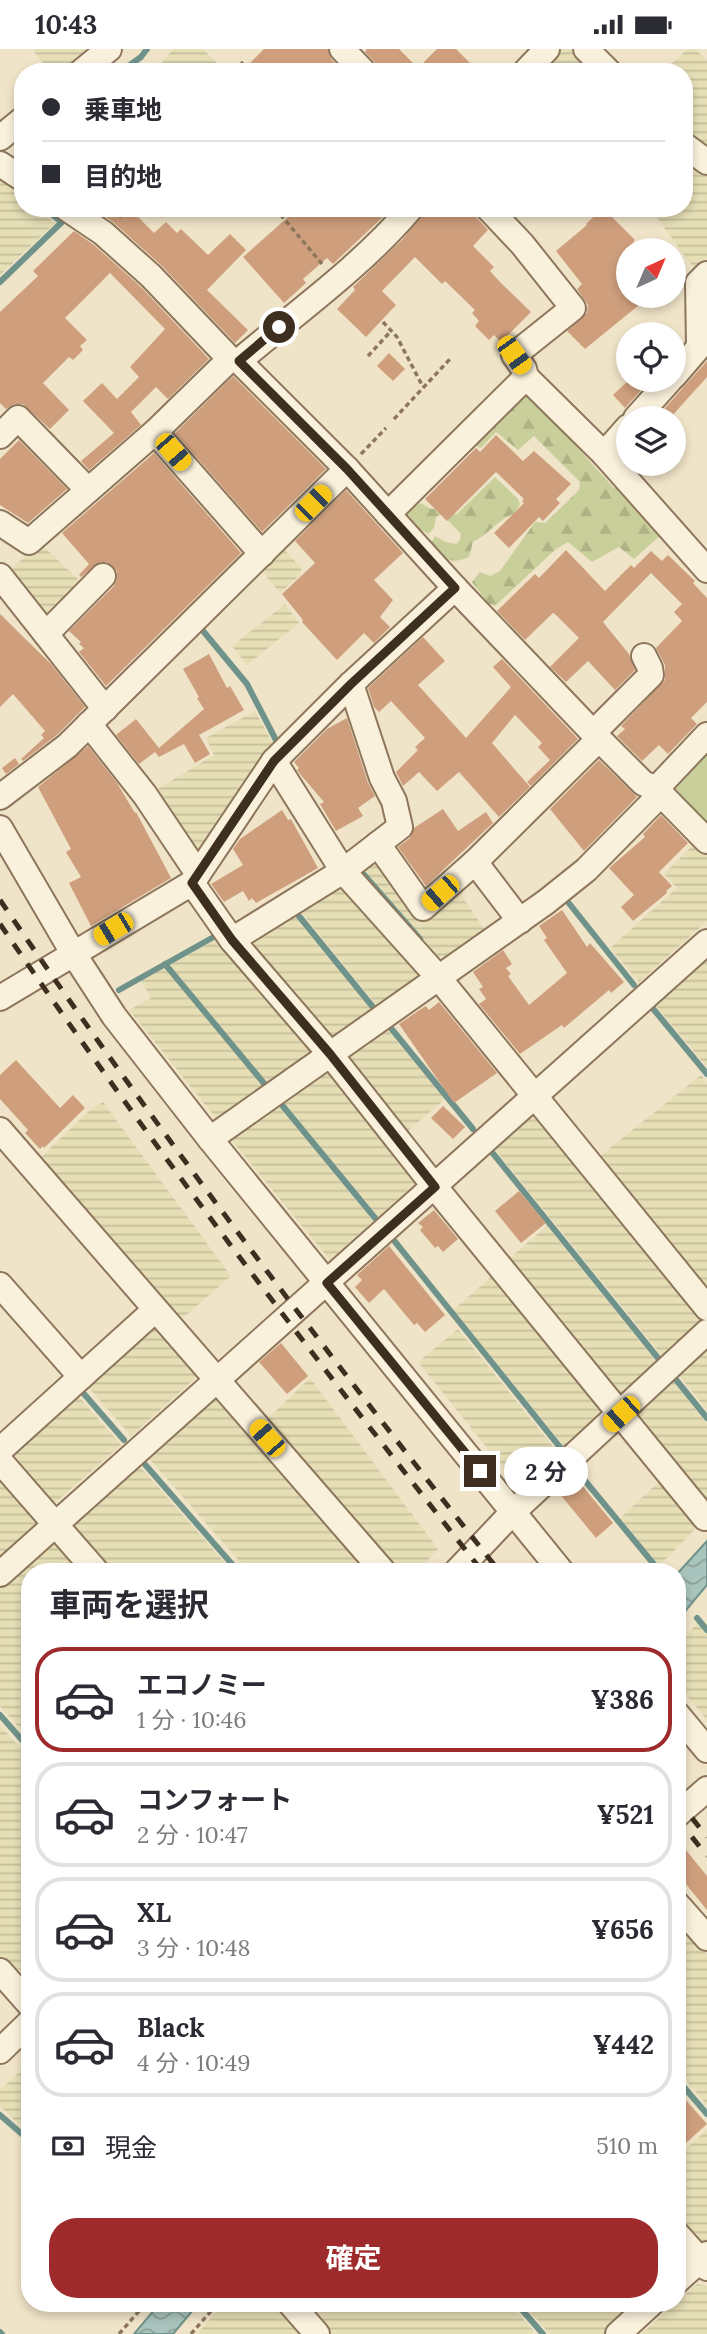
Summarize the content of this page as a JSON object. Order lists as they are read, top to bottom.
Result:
{
  "north": "top right",
  "page": {
    "status": "10:43",
    "banner": ["乗車地", "目的地"],
    "bubble": "2 分",
    "heading": "車両を選択",
    "list": [
      {
        "name": "エコノミー",
        "note": "1 分 · 10:46",
        "value": "¥386"
      },
      {
        "name": "コンフォート",
        "note": "2 分 · 10:47",
        "value": "¥521"
      },
      {
        "name": "XL",
        "note": "3 分 · 10:48",
        "value": "¥656"
      },
      {
        "name": "Black",
        "note": "4 分 · 10:49",
        "value": "¥442"
      }
    ],
    "pay": ["現金", "510 m"],
    "buttons": "確定"
  }
}
